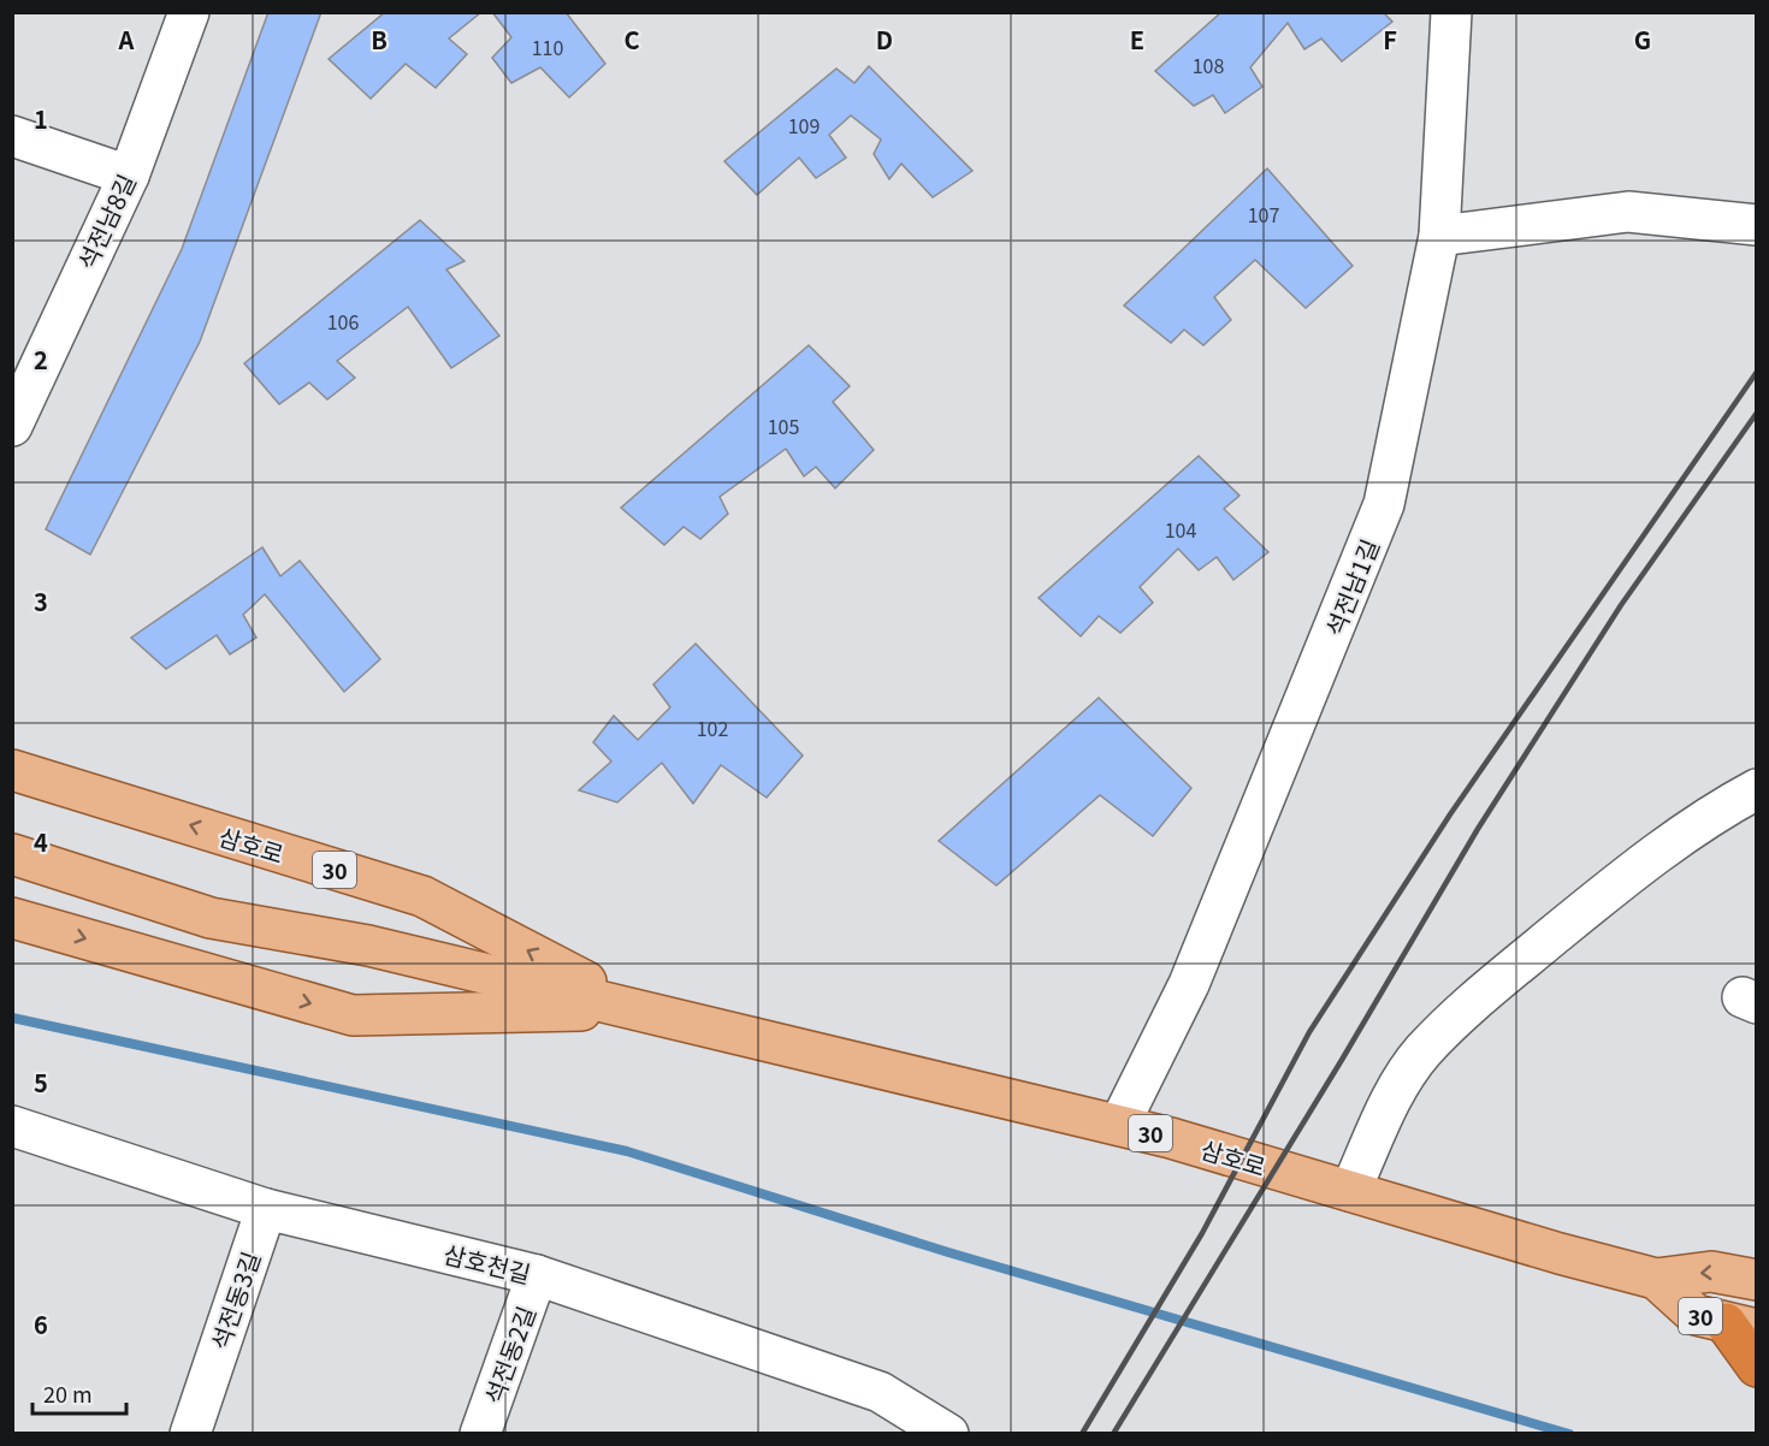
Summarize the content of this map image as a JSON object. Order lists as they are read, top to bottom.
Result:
{
  "streets": {
    "main road": ["삼호로", "30"],
    "street": [
      "석전남8길",
      "석전남1길",
      "삼호천길",
      "석전동3길",
      "석전동2길"
    ]
  },
  "crossings": [
    ["석전남1길", "삼호로"],
    ["삼호천길", "석전동3길"],
    ["삼호천길", "석전동2길"]
  ],
  "house_numbers": [
    "110",
    "108",
    "109",
    "107",
    "106",
    "105",
    "104",
    "102"
  ],
  "scale_bar": "20 m",
  "grid": {
    "columns": [
      "A",
      "B",
      "C",
      "D",
      "E",
      "F",
      "G"
    ],
    "rows": [
      "1",
      "2",
      "3",
      "4",
      "5",
      "6"
    ]
  }
}
